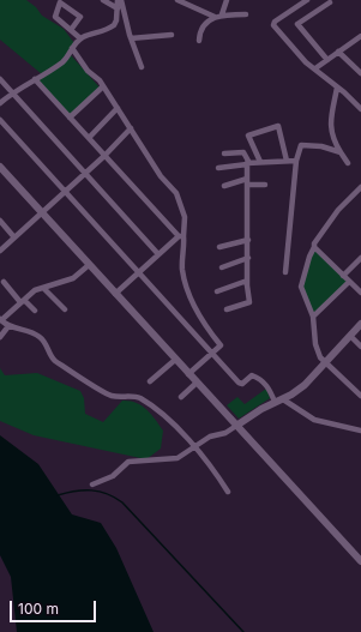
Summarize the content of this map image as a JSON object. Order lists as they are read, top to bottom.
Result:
{
  "scale_bar": "100 m"
}
